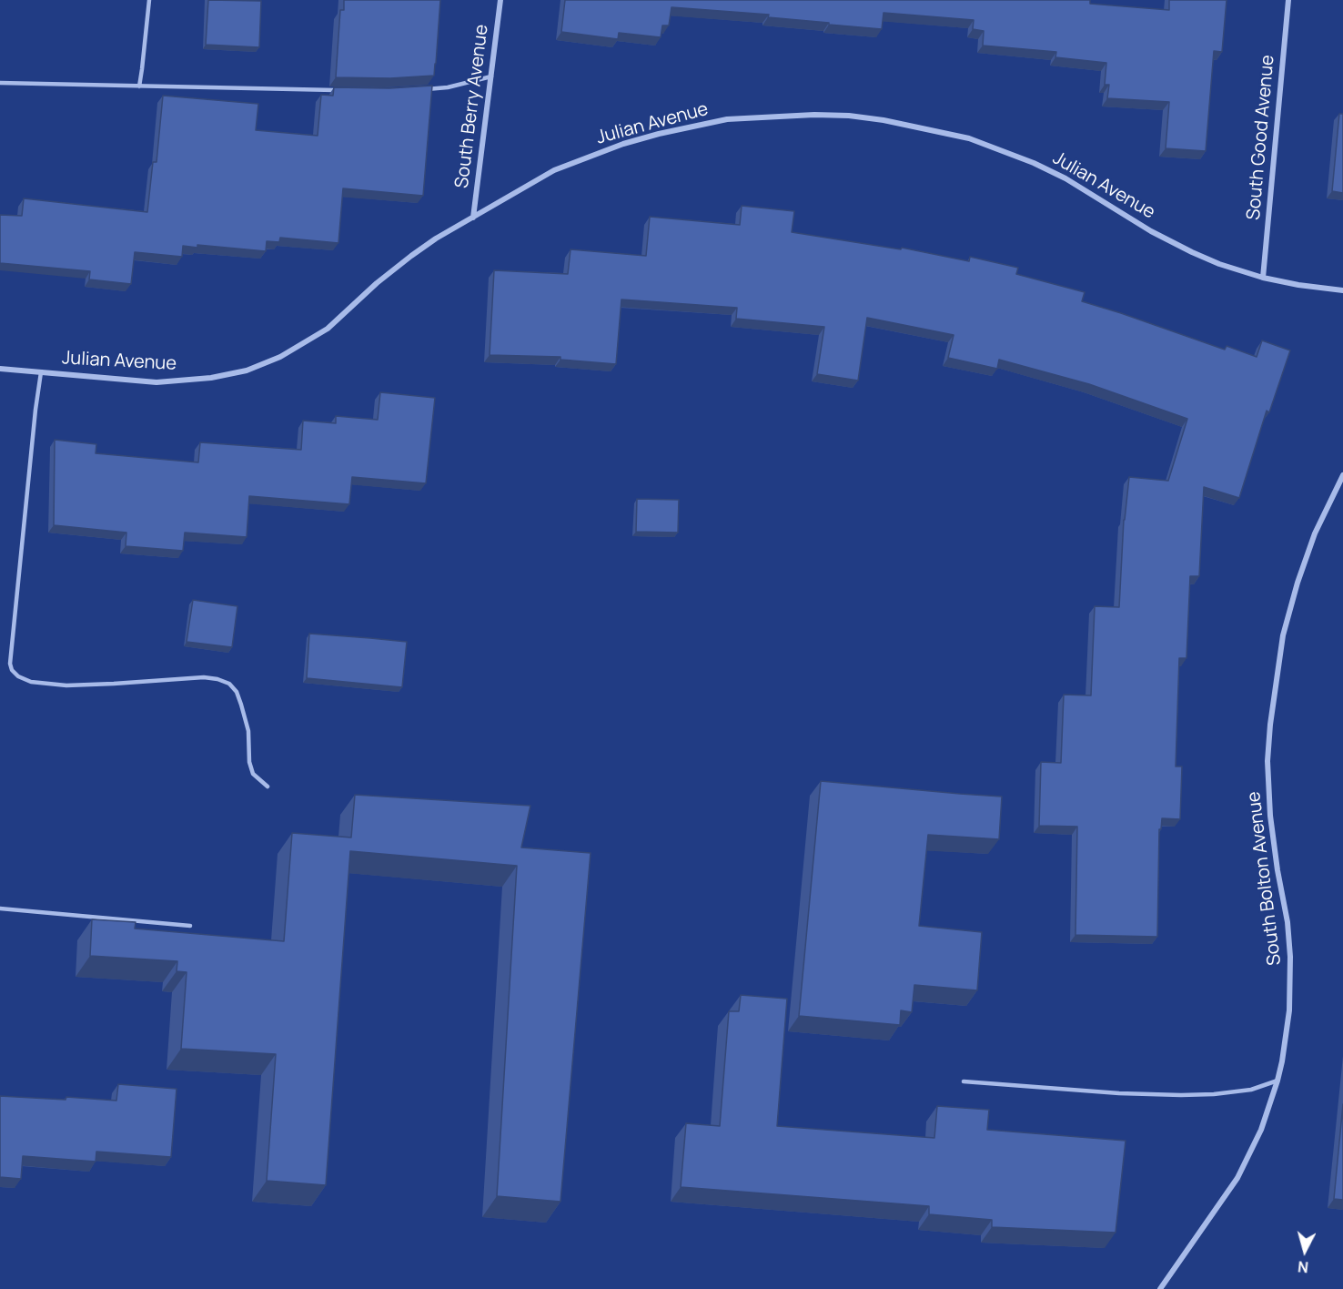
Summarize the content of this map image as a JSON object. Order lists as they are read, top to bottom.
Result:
{
  "streets": {
    "street": [
      "South Berry Avenue",
      "Julian Avenue",
      "South Good Avenue",
      "South Bolton Avenue"
    ]
  },
  "crossings": [
    ["South Berry Avenue", "Julian Avenue"],
    ["Julian Avenue", "South Good Avenue"]
  ],
  "north": "bottom"
}
